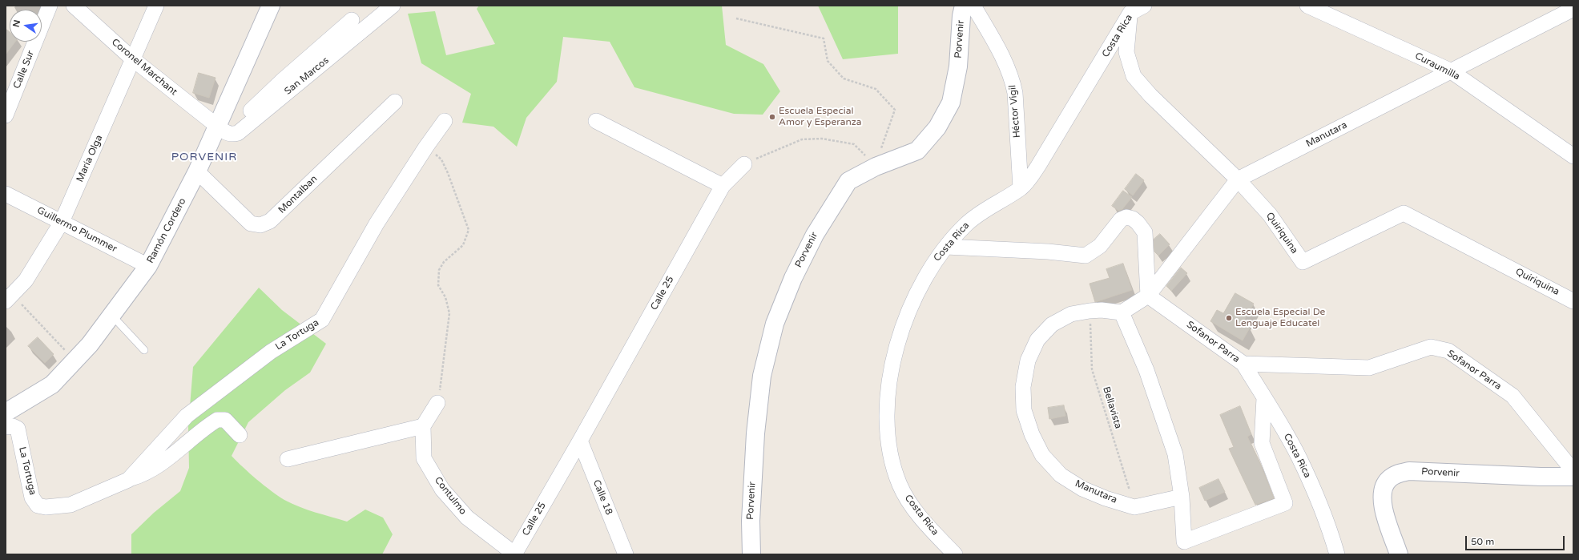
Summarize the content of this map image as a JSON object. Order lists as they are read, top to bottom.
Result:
{
  "streets": {
    "street": [
      "Costa Rica",
      "Porvenir",
      "Curaumilla",
      "Coronel Marchant",
      "Calle Sur",
      "San Marcos",
      "Héctor Vigil",
      "Manutara",
      "María Olga",
      "Montalban",
      "Guillermo Plummer",
      "Ramón Cordero",
      "Quiriquina",
      "Calle 25",
      "La Tortuga",
      "Sofanor Parra",
      "Contulmo",
      "Calle 18"
    ],
    "path": ["Bellavista"]
  },
  "crossings": [
    ["Costa Rica", "Héctor Vigil"],
    ["Costa Rica", "Quiriquina"],
    ["Costa Rica", "Sofanor Parra"],
    ["Curaumilla", "Manutara"],
    ["Coronel Marchant", "San Marcos"],
    ["Coronel Marchant", "María Olga"],
    ["Coronel Marchant", "Ramón Cordero"],
    ["San Marcos", "Ramón Cordero"],
    ["Manutara", "Quiriquina"],
    ["Manutara", "Sofanor Parra"],
    ["Manutara", "Bellavista"],
    ["María Olga", "Guillermo Plummer"],
    ["Montalban", "Ramón Cordero"],
    ["Guillermo Plummer", "Ramón Cordero"],
    ["Calle 25", "Contulmo"],
    ["Calle 25", "Calle 18"]
  ],
  "districts": ["PORVENIR"],
  "places": ["Escuela Especial Amor y Esperanza", "Escuela Especial De Lenguaje Educatel"],
  "scale_bar": "50 m",
  "north": "left"
}
